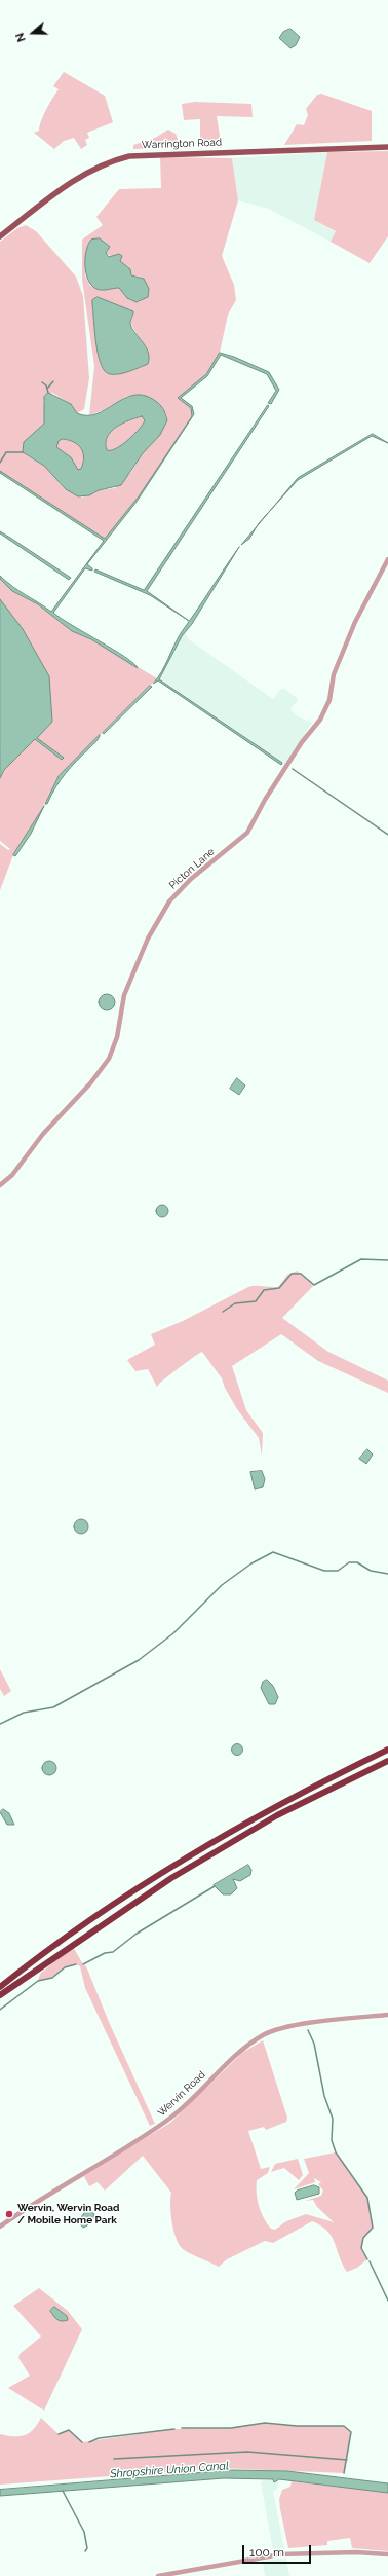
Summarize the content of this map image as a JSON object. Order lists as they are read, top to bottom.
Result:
{
  "streets": {
    "main road": ["Warrington Road"],
    "street": ["Picton Lane", "Wervin Road"]
  },
  "water": ["Shropshire Union Canal"],
  "places": ["Wervin, Wervin Road / Mobile Home Park"],
  "scale_bar": "100 m",
  "north": "left"
}
